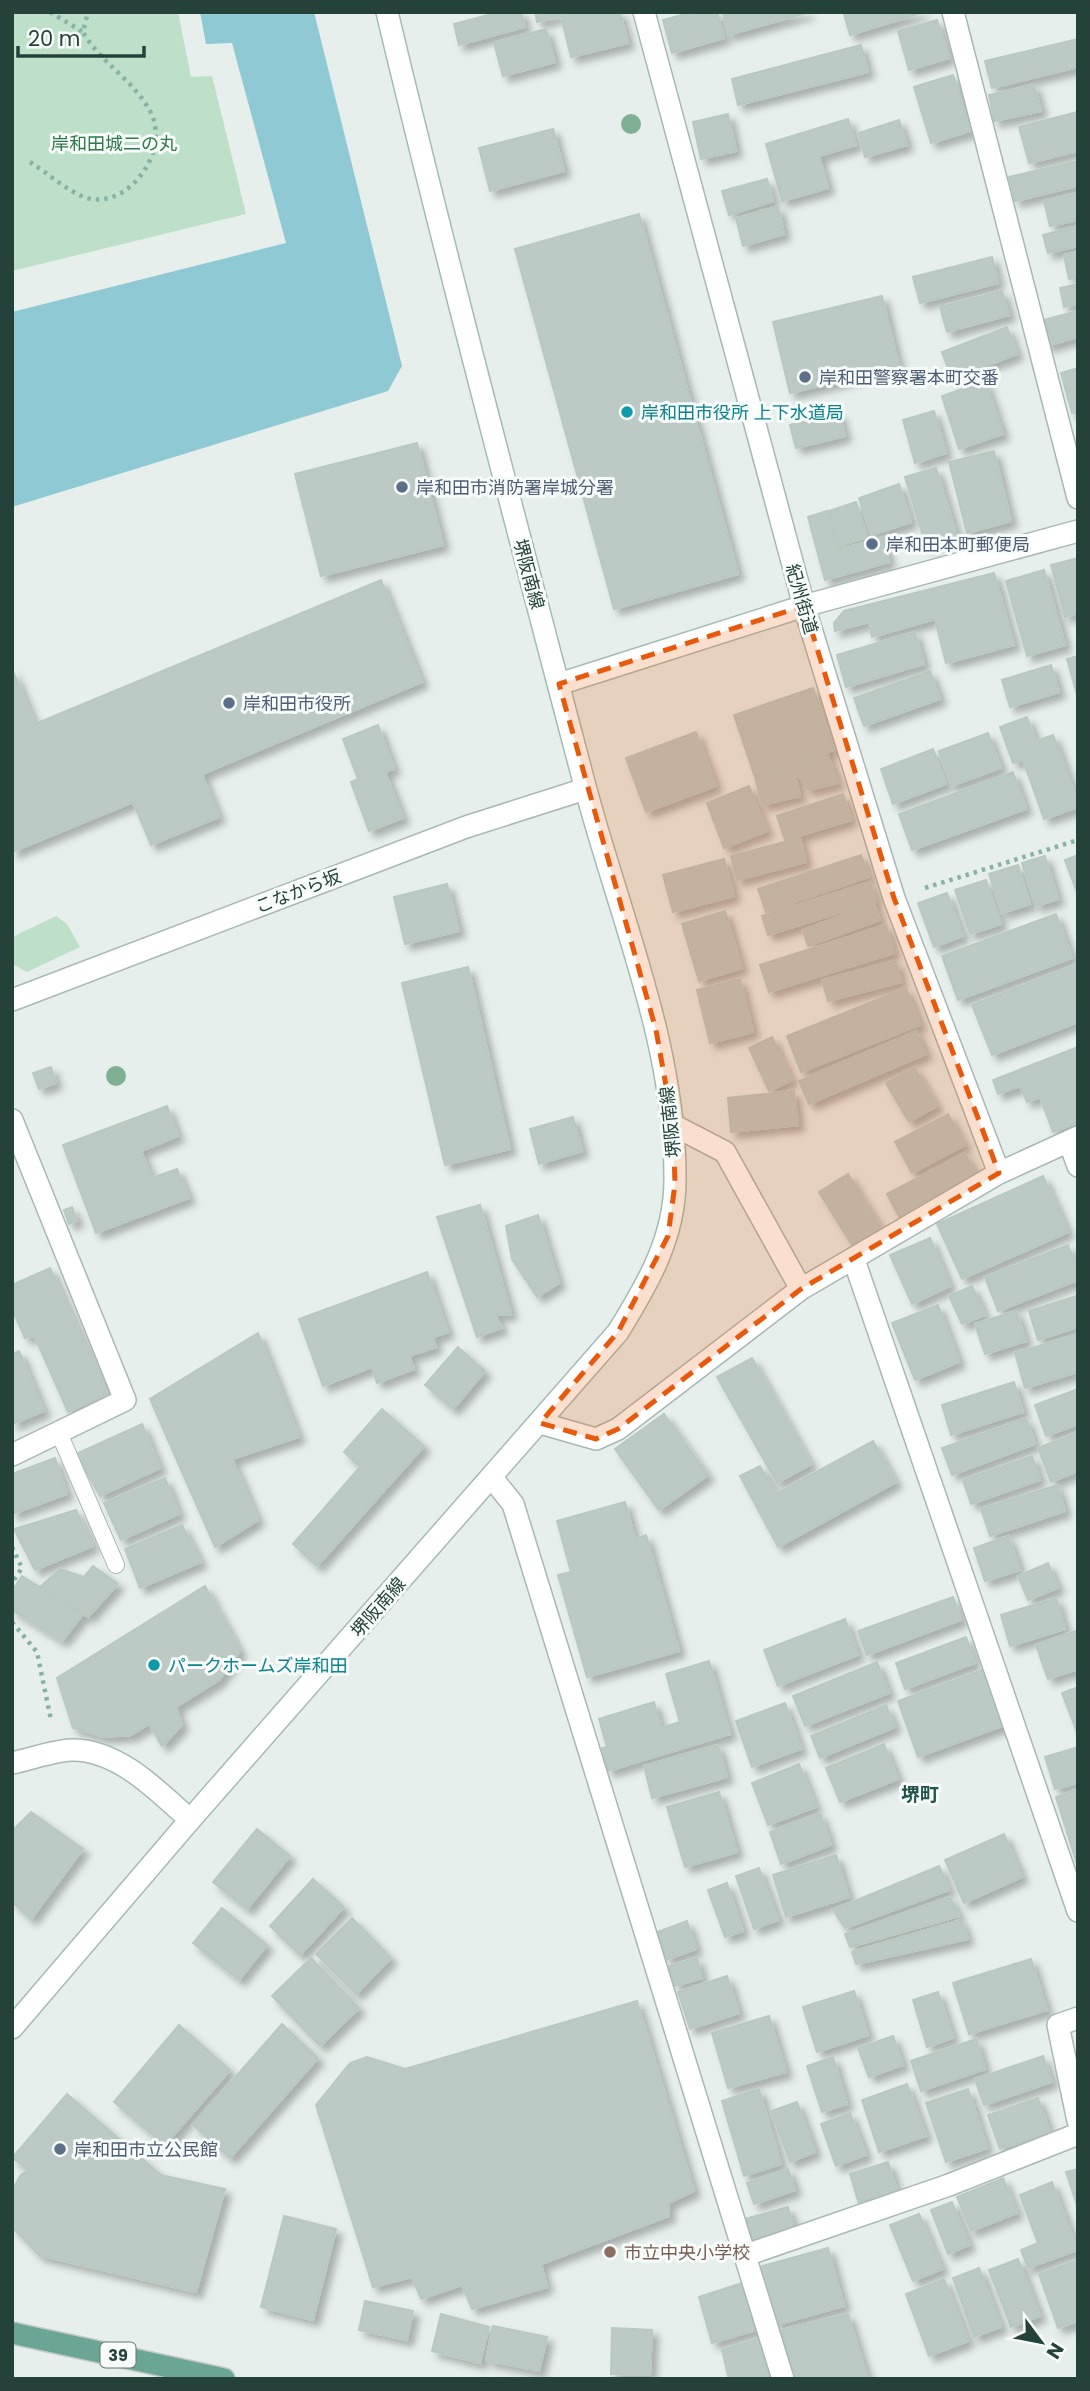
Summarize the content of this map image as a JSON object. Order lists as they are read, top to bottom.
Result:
{
  "streets": {
    "main road": ["39"],
    "street": ["堺阪南線", "紀州街道", "こなから坂"]
  },
  "crossings": [
    ["堺阪南線", "こなから坂"]
  ],
  "districts": ["堺町"],
  "parks": ["岸和田城二の丸"],
  "places": [
    "岸和田警察署本町交番",
    "岸和田市役所 上下水道局",
    "岸和田市消防署岸城分署",
    "岸和田本町郵便局",
    "岸和田市役所",
    "パークホームズ岸和田",
    "岸和田市立公民館",
    "市立中央小学校"
  ],
  "scale_bar": "20 m",
  "north": "bottom right"
}
